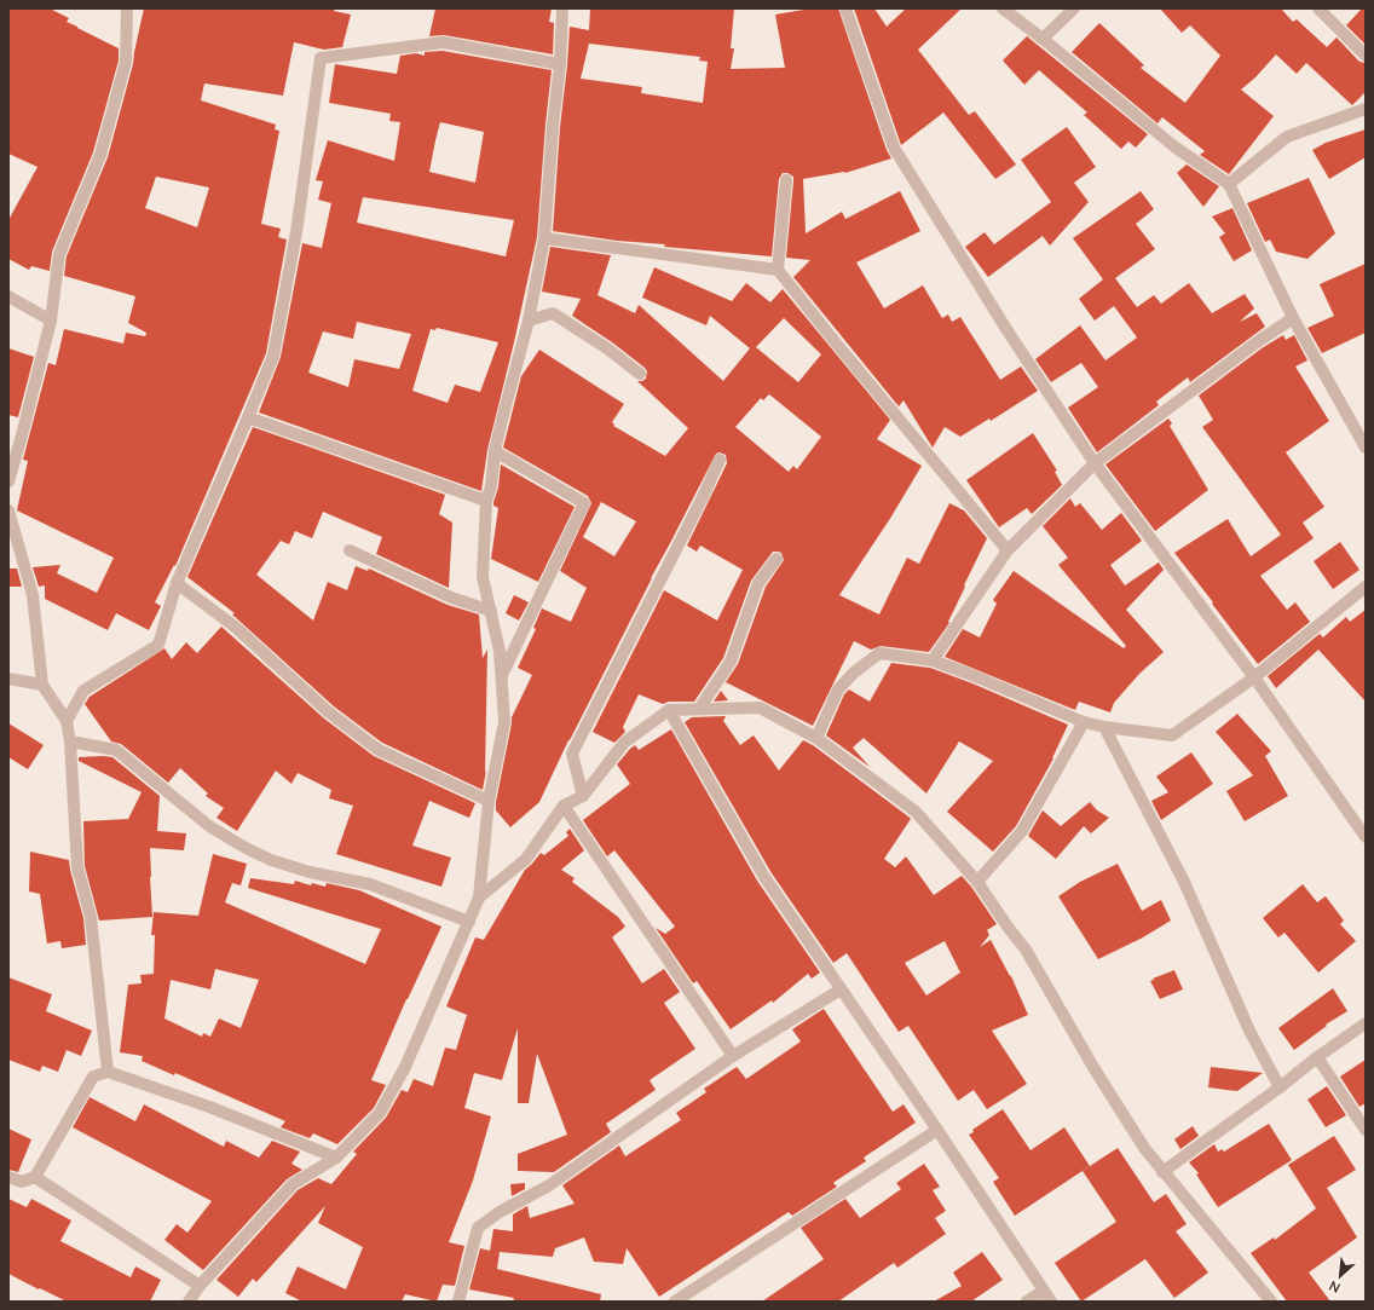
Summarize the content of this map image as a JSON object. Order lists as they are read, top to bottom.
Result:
{
  "north": "bottom left"
}
